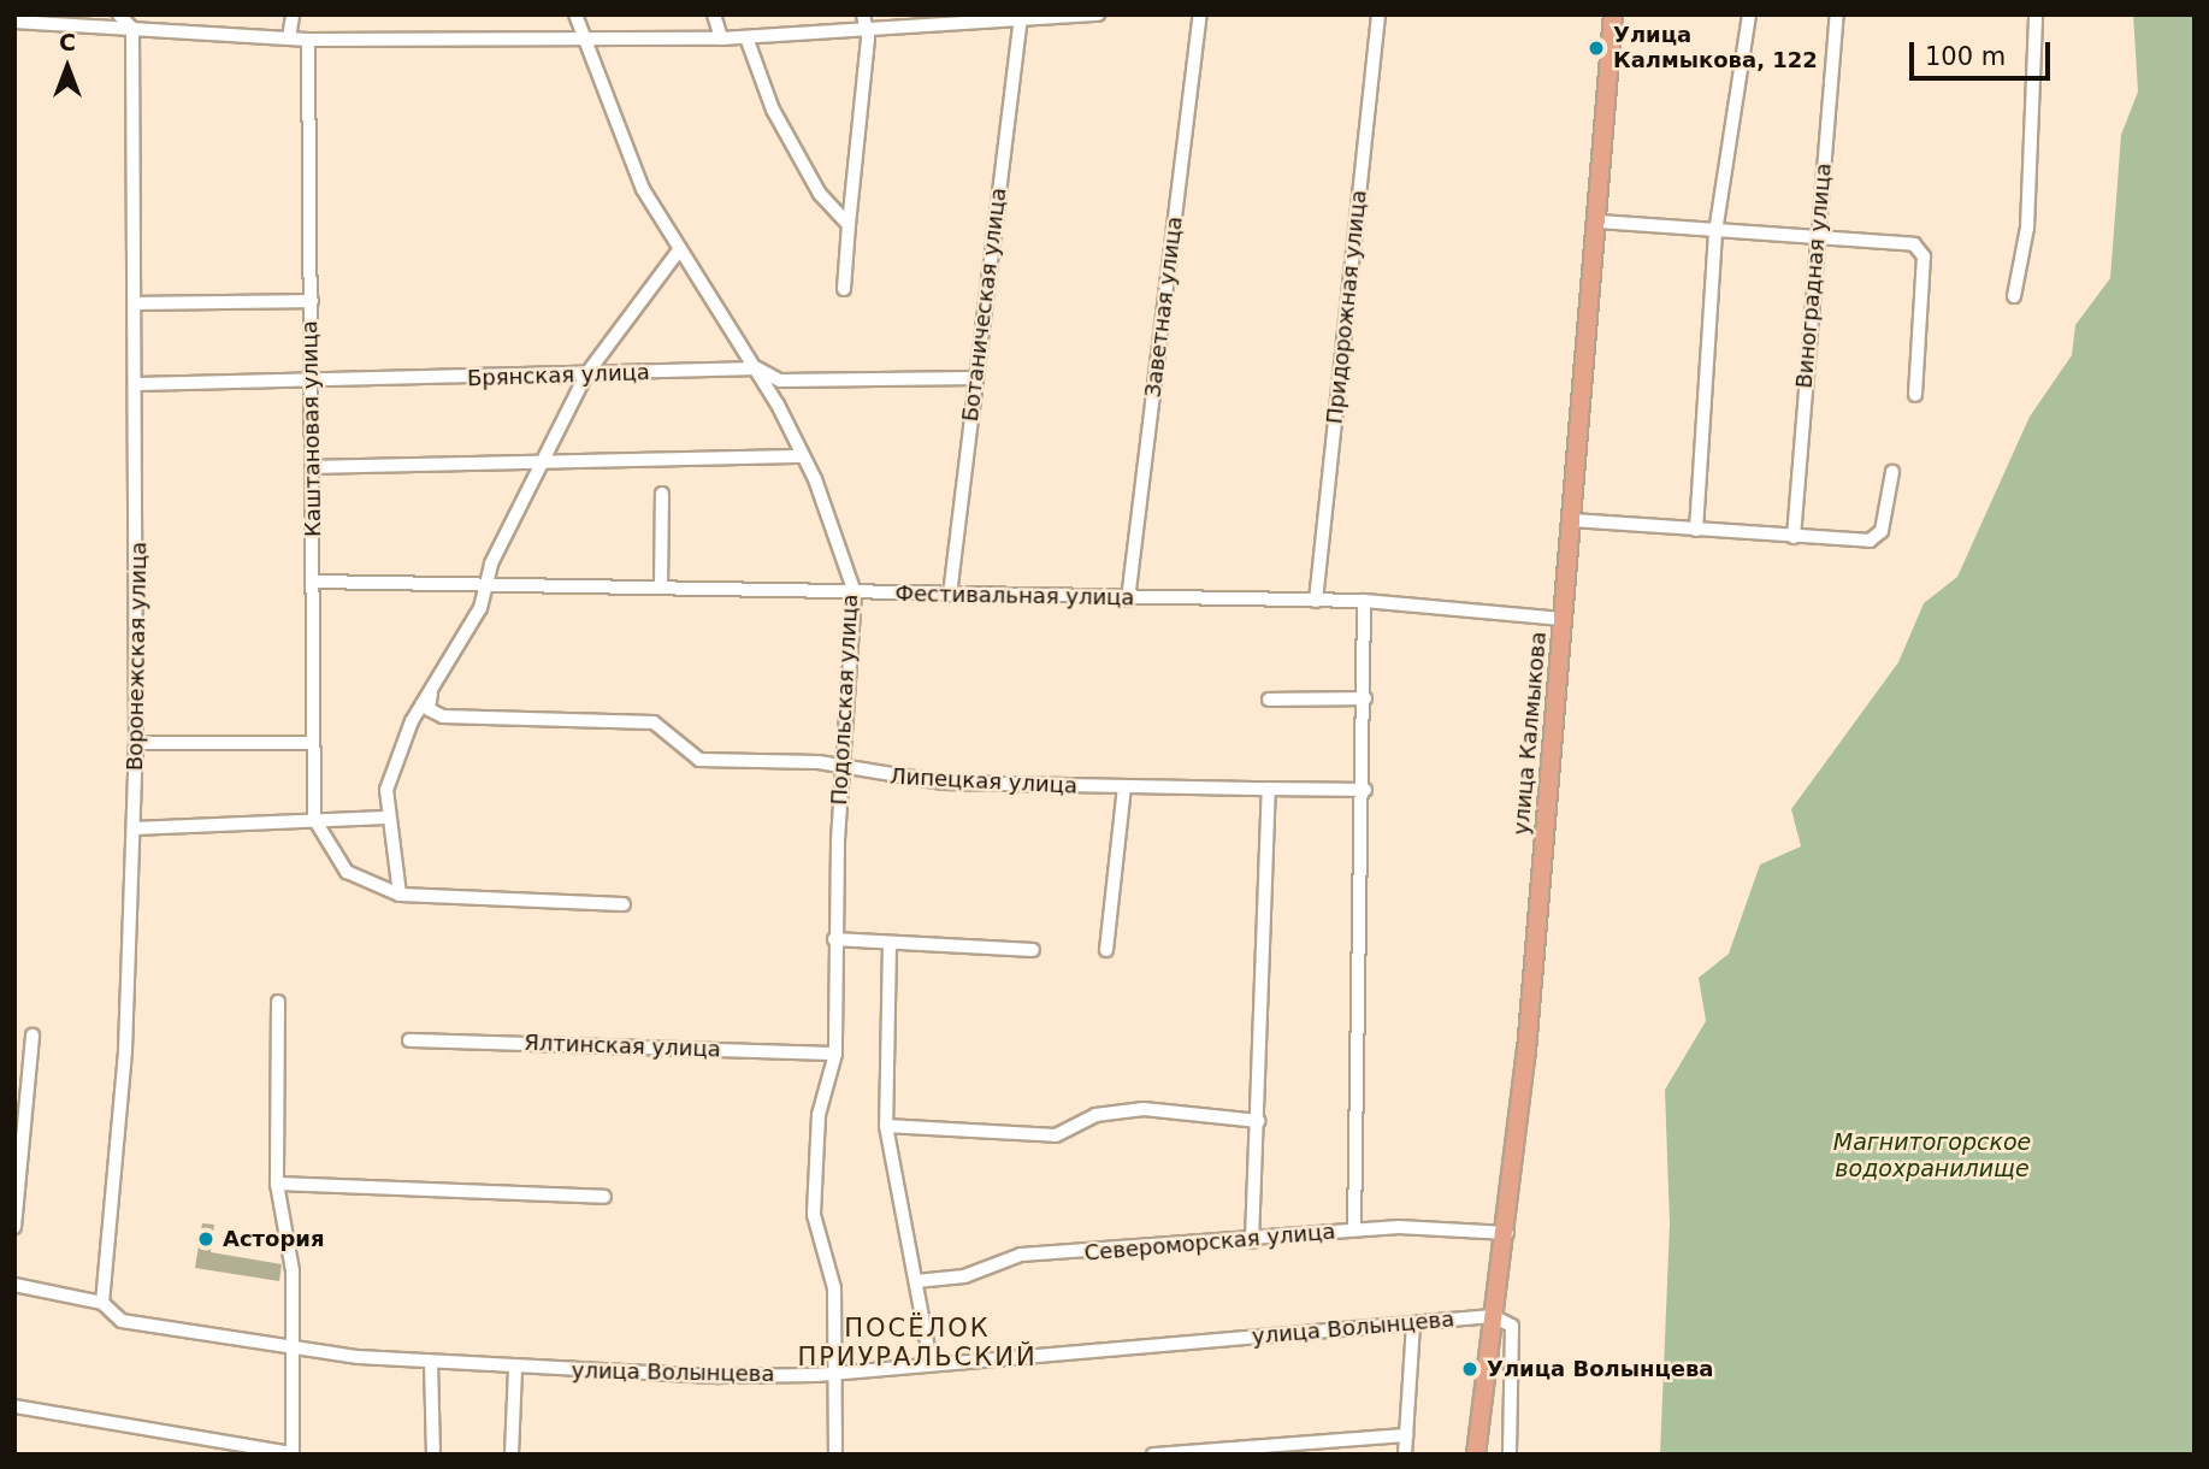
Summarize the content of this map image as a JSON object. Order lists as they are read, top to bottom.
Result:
{
  "streets": {
    "main road": ["улица Калмыкова"],
    "street": [
      "Виноградная улица",
      "Ботаническая улица",
      "Заветная улица",
      "Придорожная улица",
      "Брянская улица",
      "Каштановая улица",
      "Фестивальная улица",
      "Воронежская улица",
      "Подольская улица",
      "Липецкая улица",
      "Ялтинская улица",
      "Североморская улица",
      "улица Волынцева"
    ]
  },
  "crossings": [
    ["Ботаническая улица", "Брянская улица"],
    ["Ботаническая улица", "Фестивальная улица"],
    ["Заветная улица", "Фестивальная улица"],
    ["Придорожная улица", "Фестивальная улица"],
    ["Брянская улица", "Каштановая улица"],
    ["Брянская улица", "Воронежская улица"],
    ["Брянская улица", "Подольская улица"],
    ["Каштановая улица", "Фестивальная улица"],
    ["Фестивальная улица", "Подольская улица"],
    ["Фестивальная улица", "улица Калмыкова"],
    ["Воронежская улица", "улица Волынцева"],
    ["Подольская улица", "Липецкая улица"],
    ["Подольская улица", "Ялтинская улица"],
    ["Подольская улица", "улица Волынцева"],
    ["улица Калмыкова", "Североморская улица"],
    ["улица Калмыкова", "улица Волынцева"]
  ],
  "districts": ["ПОСЁЛОК ПРИУРАЛЬСКИЙ"],
  "water": ["Магнитогорское водохранилище"],
  "places": ["Улица Калмыкова, 122", "Астория", "Улица Волынцева"],
  "scale_bar": "100 m",
  "north": "top"
}
